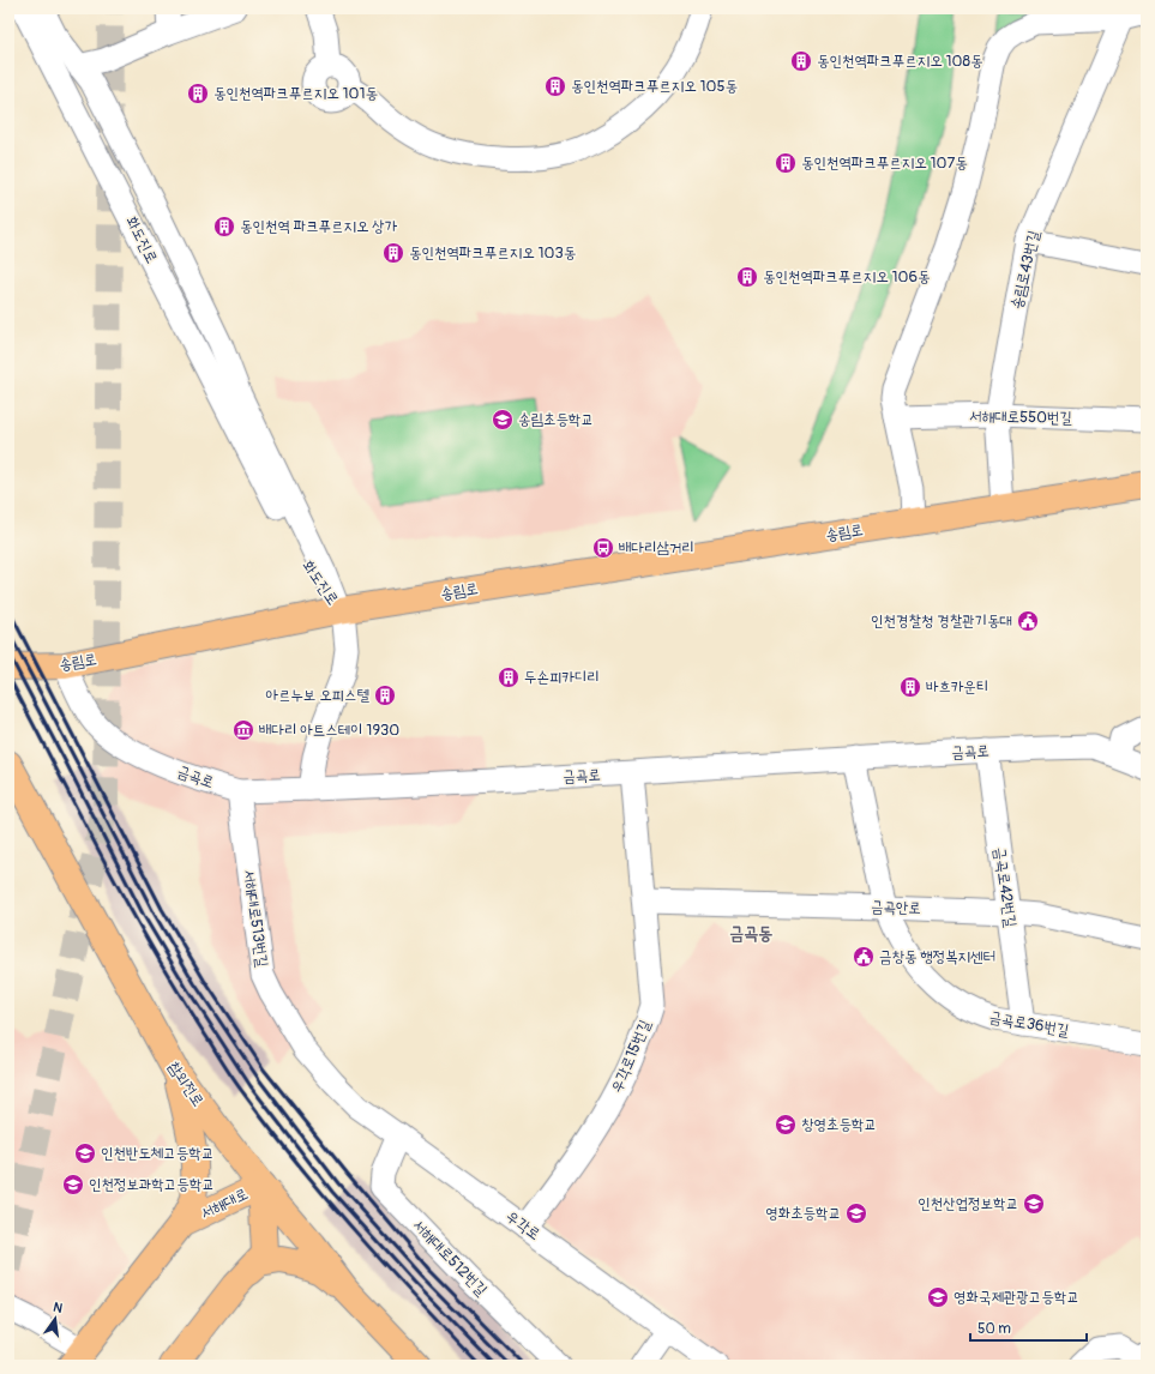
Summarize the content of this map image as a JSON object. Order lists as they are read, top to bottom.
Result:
{
  "streets": {
    "main road": ["송림로", "참외전로", "서해대로"],
    "street": [
      "화도진로",
      "송림로43번길",
      "서해대로550번길",
      "금곡로",
      "금곡로42번길",
      "금곡안로",
      "서해대로513번길",
      "금곡로36번길",
      "우각로15번길",
      "우각로",
      "서해대로512번길"
    ]
  },
  "crossings": [
    ["화도진로", "송림로"],
    ["송림로43번길", "서해대로550번길"],
    ["송림로43번길", "송림로"],
    ["송림로", "금곡로"],
    ["금곡로", "금곡로42번길"],
    ["금곡로", "서해대로513번길"],
    ["금곡로", "금곡로36번길"],
    ["금곡로", "우각로15번길"],
    ["금곡로42번길", "금곡안로"],
    ["금곡로42번길", "금곡로36번길"],
    ["금곡안로", "금곡로36번길"],
    ["금곡안로", "우각로15번길"],
    ["서해대로513번길", "우각로"],
    ["우각로15번길", "우각로"],
    ["참외전로", "서해대로"],
    ["우각로", "서해대로512번길"]
  ],
  "districts": ["금곡동"],
  "places": {
    "building": [
      "동인천역파크푸르지오 108동",
      "동인천역파크푸르지오 105동",
      "동인천역파크푸르지오 101동",
      "동인천역파크푸르지오 107동",
      "동인천역 파크푸르지오 상가",
      "동인천역파크푸르지오 103동",
      "동인천역파크푸르지오 106동",
      "두손피카디리",
      "바흐카운티",
      "아르누보 오피스텔"
    ],
    "school or university": [
      "송림초등학교",
      "창영초등학교",
      "인천반도체고등학교",
      "인천정보과학고등학교",
      "인천산업정보학교",
      "영화초등학교",
      "영화국제관광고등학교"
    ],
    "bus stop": ["배다리삼거리"],
    "public building": ["인천경찰청 경찰관기동대", "금창동 행정복지센터"],
    "museum": ["배다리 아트스테이 1930"]
  },
  "scale_bar": "50 m",
  "north": "top"
}
